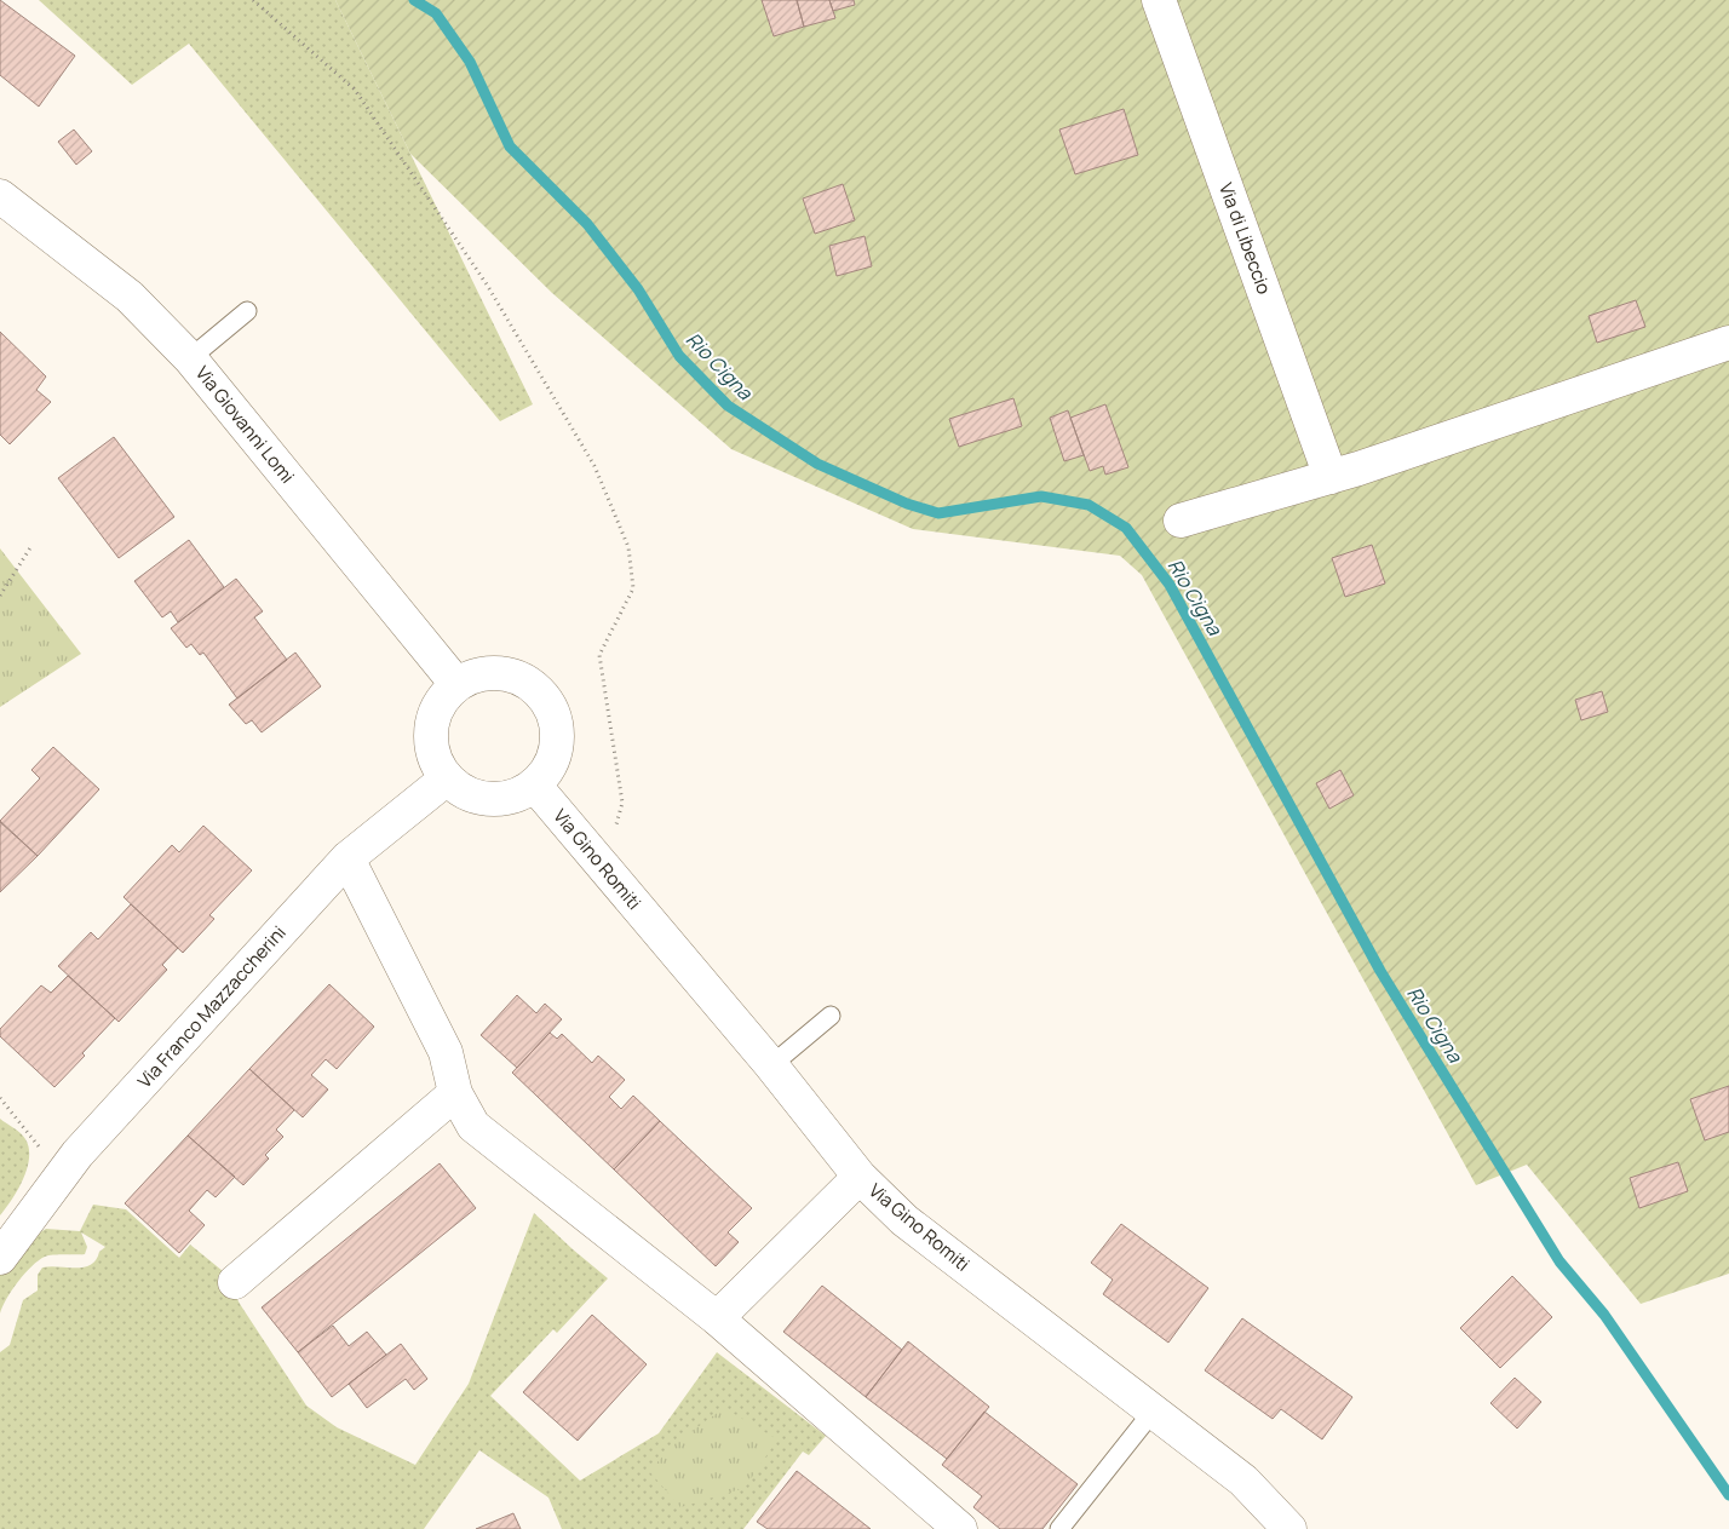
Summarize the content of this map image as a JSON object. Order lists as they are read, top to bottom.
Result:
{
  "streets": {
    "street": [
      "Via di Libeccio",
      "Via Giovanni Lomi",
      "Via Gino Romiti",
      "Via Franco Mazzaccherini"
    ]
  },
  "crossings": [
    ["Via Giovanni Lomi", "Via Gino Romiti"],
    ["Via Giovanni Lomi", "Via Franco Mazzaccherini"],
    ["Via Gino Romiti", "Via Franco Mazzaccherini"]
  ],
  "water": ["Rio Cigna"]
}
